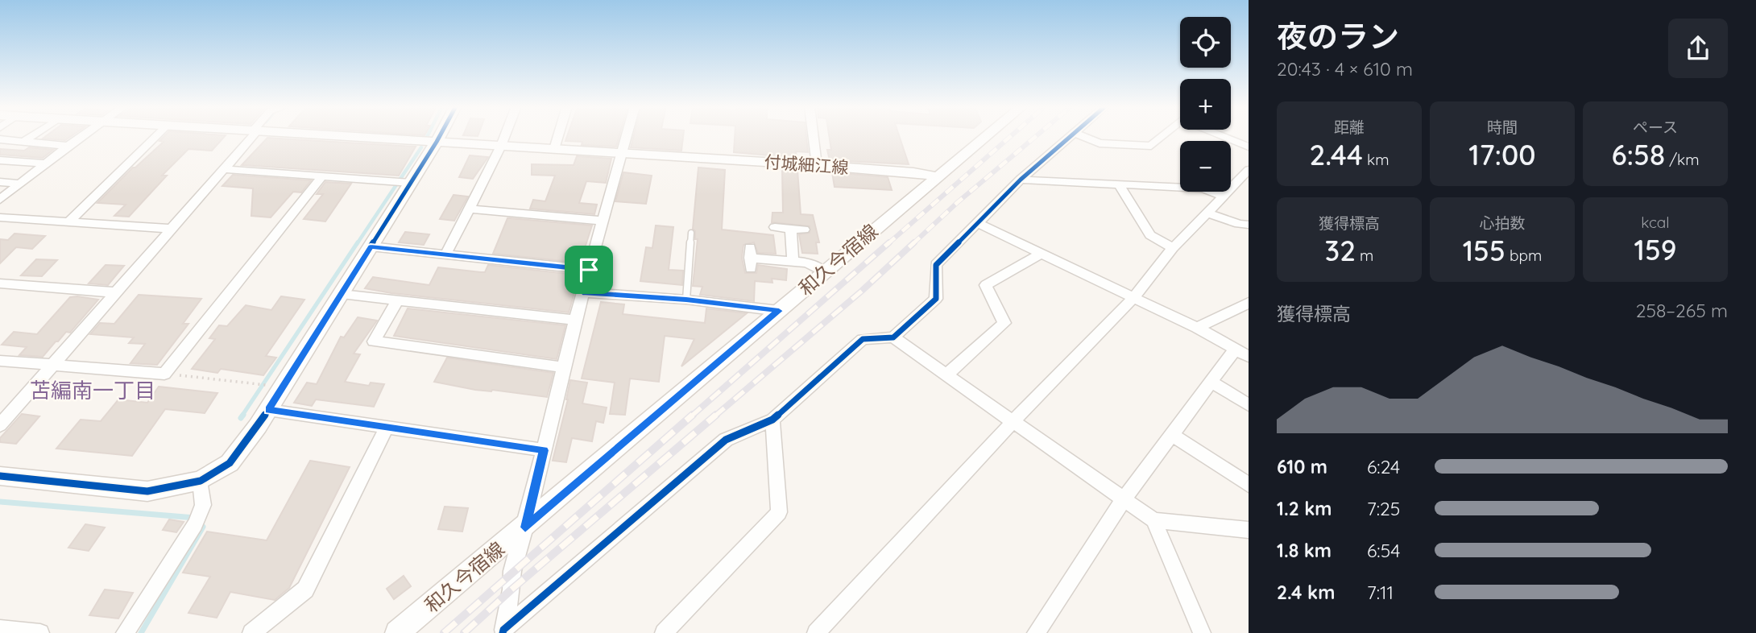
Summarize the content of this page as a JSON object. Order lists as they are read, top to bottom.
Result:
{
  "streets": {
    "main road": ["付城細江線", "和久今宿線"]
  },
  "crossings": [
    ["付城細江線", "和久今宿線"]
  ],
  "districts": ["苫編南一丁目"],
  "page": {
    "heading": ["夜のラン", "20:43 · 4 × 610 m"],
    "map_buttons": ["+", "−"],
    "stats": [
      ["距離", "2.44 km"],
      ["時間", "17:00"],
      ["ペース", "6:58 /km"],
      ["獲得標高", "32 m"],
      ["心拍数", "155 bpm"],
      ["kcal", "159"]
    ],
    "chart": ["獲得標高", "258–265 m"],
    "list": [
      {
        "name": "610 m",
        "note": "6:24"
      },
      {
        "name": "1.2 km",
        "note": "7:25"
      },
      {
        "name": "1.8 km",
        "note": "6:54"
      },
      {
        "name": "2.4 km",
        "note": "7:11"
      }
    ]
  }
}
